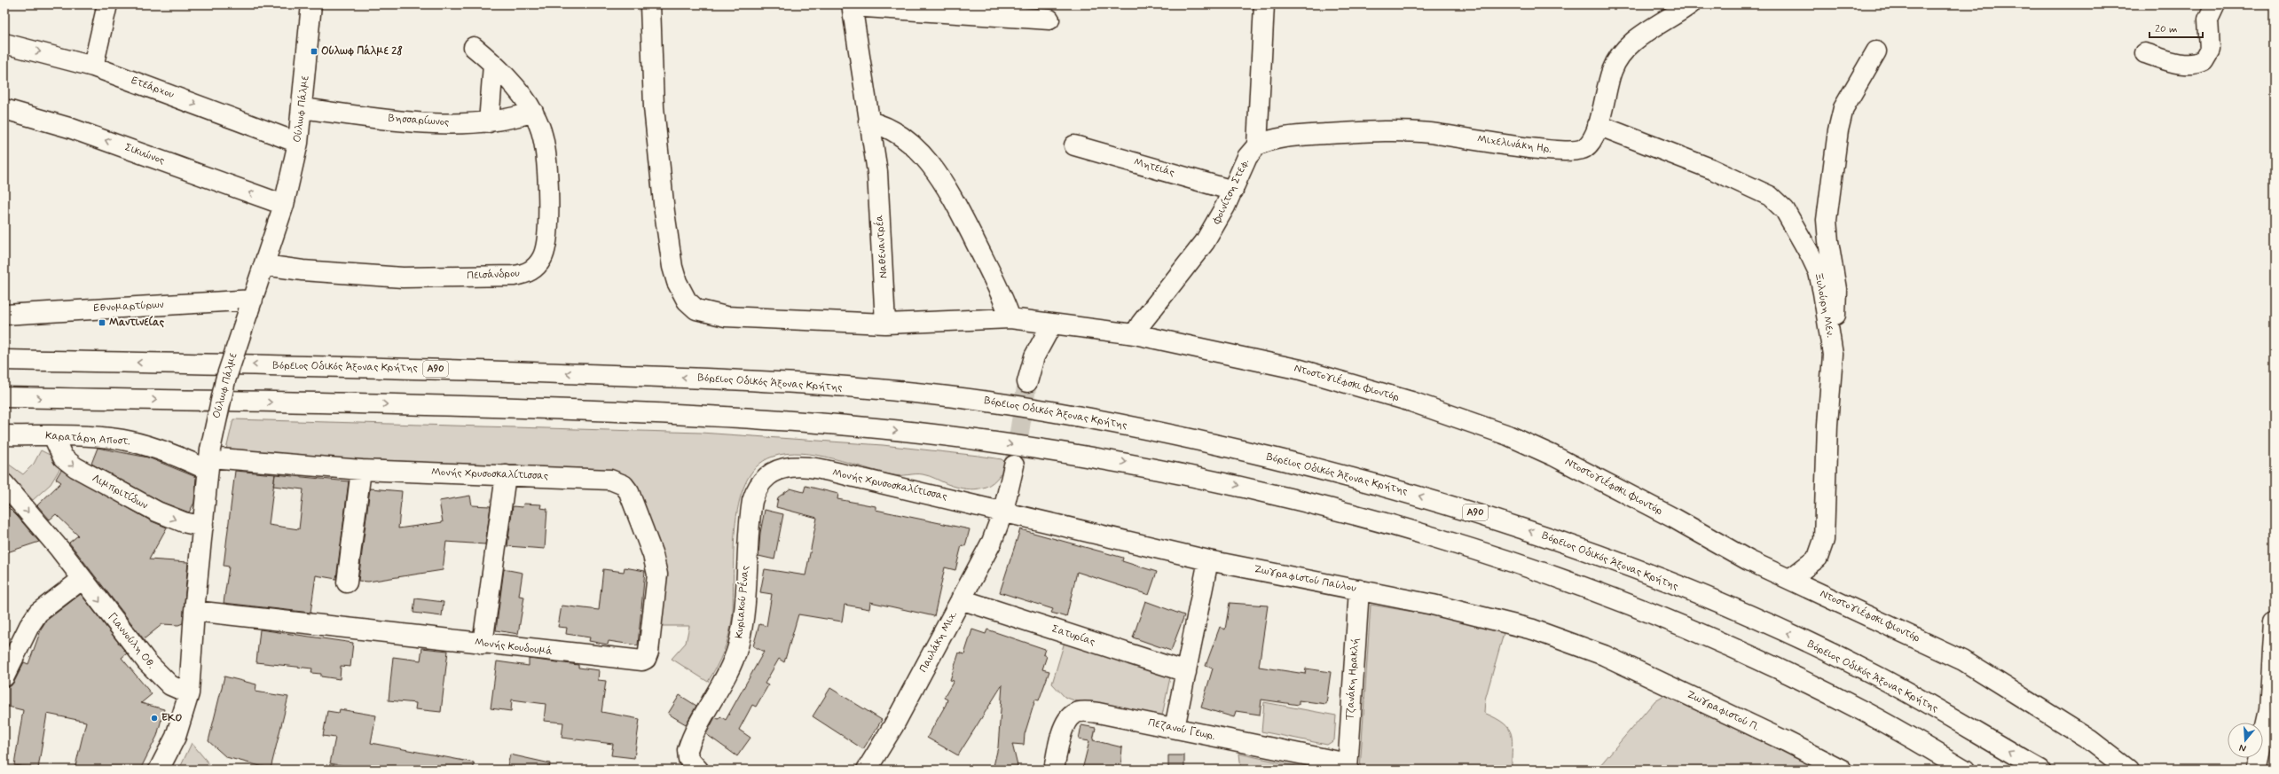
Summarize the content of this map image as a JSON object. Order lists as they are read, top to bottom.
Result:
{
  "streets": {
    "main road": [
      "Ετεάρχου",
      "Ούλωφ Πάλμε",
      "Βησσαρίωνος",
      "Μιχελινάκη Ηρ.",
      "Σικυώνος",
      "Μητειάς",
      "Φοινίτση Στεφ.",
      "Ναθεναντρέα",
      "Πεισάνδρου",
      "Ξυλούρη Μεν.",
      "Εθνομαρτύρων",
      "Βόρειος Οδικός Άξονας Κρήτης",
      "Α90",
      "Ντοστογιέφσκι Φιοντόρ",
      "Καρατάρη Αποστ.",
      "Μονής Χρυσοσκαλίτισσας",
      "Λιμπριτίδων",
      "Ζωγραφιστού Παύλου",
      "Κυριακού Ρένας",
      "Σατυρίας",
      "Γιαννούλη Οθ.",
      "Παυλάκη Μιχ.",
      "Μονής Κουδουμά",
      "Τζανάκη Ηρακλή",
      "Ζωγραφιστού Π.",
      "Πεζανού Γεωρ."
    ]
  },
  "crossings": [
    ["Ετεάρχου", "Ούλωφ Πάλμε"],
    ["Ούλωφ Πάλμε", "Βησσαρίωνος"],
    ["Ούλωφ Πάλμε", "Σικυώνος"],
    ["Ούλωφ Πάλμε", "Πεισάνδρου"],
    ["Ούλωφ Πάλμε", "Εθνομαρτύρων"],
    ["Ούλωφ Πάλμε", "Καρατάρη Αποστ."],
    ["Ούλωφ Πάλμε", "Μονής Χρυσοσκαλίτισσας"],
    ["Ούλωφ Πάλμε", "Λιμπριτίδων"],
    ["Ούλωφ Πάλμε", "Γιαννούλη Οθ."],
    ["Ούλωφ Πάλμε", "Μονής Κουδουμά"],
    ["Βησσαρίωνος", "Πεισάνδρου"],
    ["Μιχελινάκη Ηρ.", "Φοινίτση Στεφ."],
    ["Μιχελινάκη Ηρ.", "Ξυλούρη Μεν."],
    ["Μητειάς", "Φοινίτση Στεφ."],
    ["Φοινίτση Στεφ.", "Ντοστογιέφσκι Φιοντόρ"],
    ["Ξυλούρη Μεν.", "Ντοστογιέφσκι Φιοντόρ"],
    ["Καρατάρη Αποστ.", "Μονής Χρυσοσκαλίτισσας"],
    ["Καρατάρη Αποστ.", "Λιμπριτίδων"],
    ["Μονής Χρυσοσκαλίτισσας", "Ζωγραφιστού Παύλου"],
    ["Μονής Χρυσοσκαλίτισσας", "Κυριακού Ρένας"],
    ["Μονής Χρυσοσκαλίτισσας", "Παυλάκη Μιχ."],
    ["Μονής Χρυσοσκαλίτισσας", "Μονής Κουδουμά"],
    ["Ζωγραφιστού Παύλου", "Παυλάκη Μιχ."],
    ["Ζωγραφιστού Παύλου", "Τζανάκη Ηρακλή"],
    ["Ζωγραφιστού Παύλου", "Ζωγραφιστού Π."],
    ["Σατυρίας", "Παυλάκη Μιχ."],
    ["Τζανάκη Ηρακλή", "Πεζανού Γεωρ."]
  ],
  "one_way": ["Ετεάρχου", "Σικυώνος", "Γιαννούλη Οθ."],
  "places": {
    "transit": ["Ούλωφ Πάλμε 28", "Μαντινείας"],
    "other": ["EKO"]
  },
  "scale_bar": "20 m",
  "north": "bottom"
}
